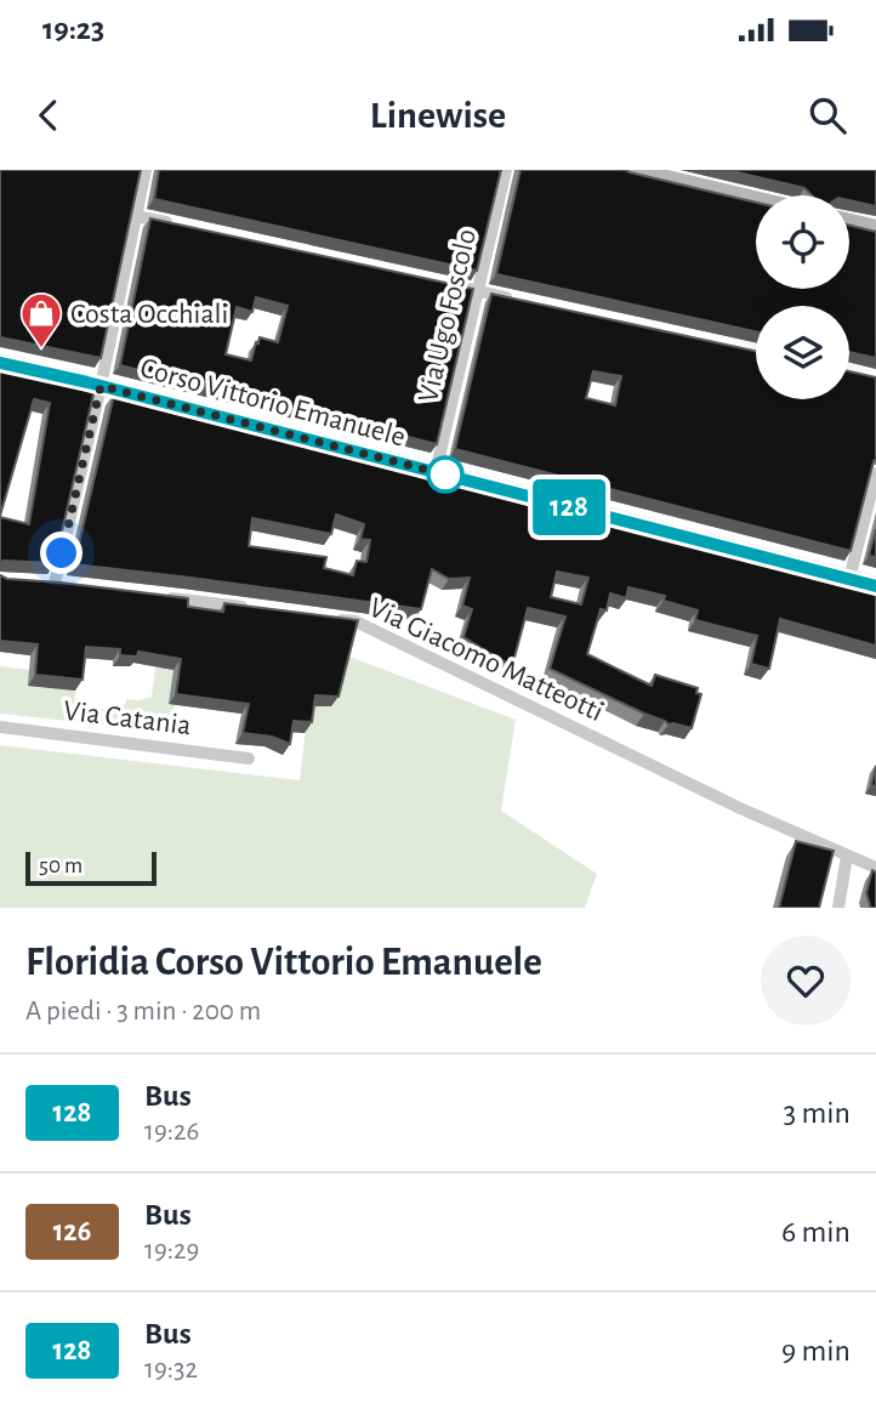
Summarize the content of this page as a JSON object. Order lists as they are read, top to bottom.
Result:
{
  "streets": {
    "main road": ["Corso Vittorio Emanuele"],
    "street": ["Via Ugo Foscolo", "Via Giacomo Matteotti", "Via Catania"]
  },
  "crossings": [
    ["Via Ugo Foscolo", "Corso Vittorio Emanuele"]
  ],
  "places": {
    "shop": ["Costa Occhiali"]
  },
  "lines": ["bus line 128"],
  "scale_bar": "50 m",
  "page": {
    "status": "19:23",
    "header": "Linewise",
    "on_map": "128",
    "scale": "50 m",
    "heading": ["Floridia Corso Vittorio Emanuele", "A piedi · 3 min · 200 m"],
    "list": [
      {
        "mark": "128",
        "name": "Bus",
        "note": "19:26",
        "value": "3 min"
      },
      {
        "mark": "126",
        "name": "Bus",
        "note": "19:29",
        "value": "6 min"
      },
      {
        "mark": "128",
        "name": "Bus",
        "note": "19:32",
        "value": "9 min"
      }
    ]
  }
}
